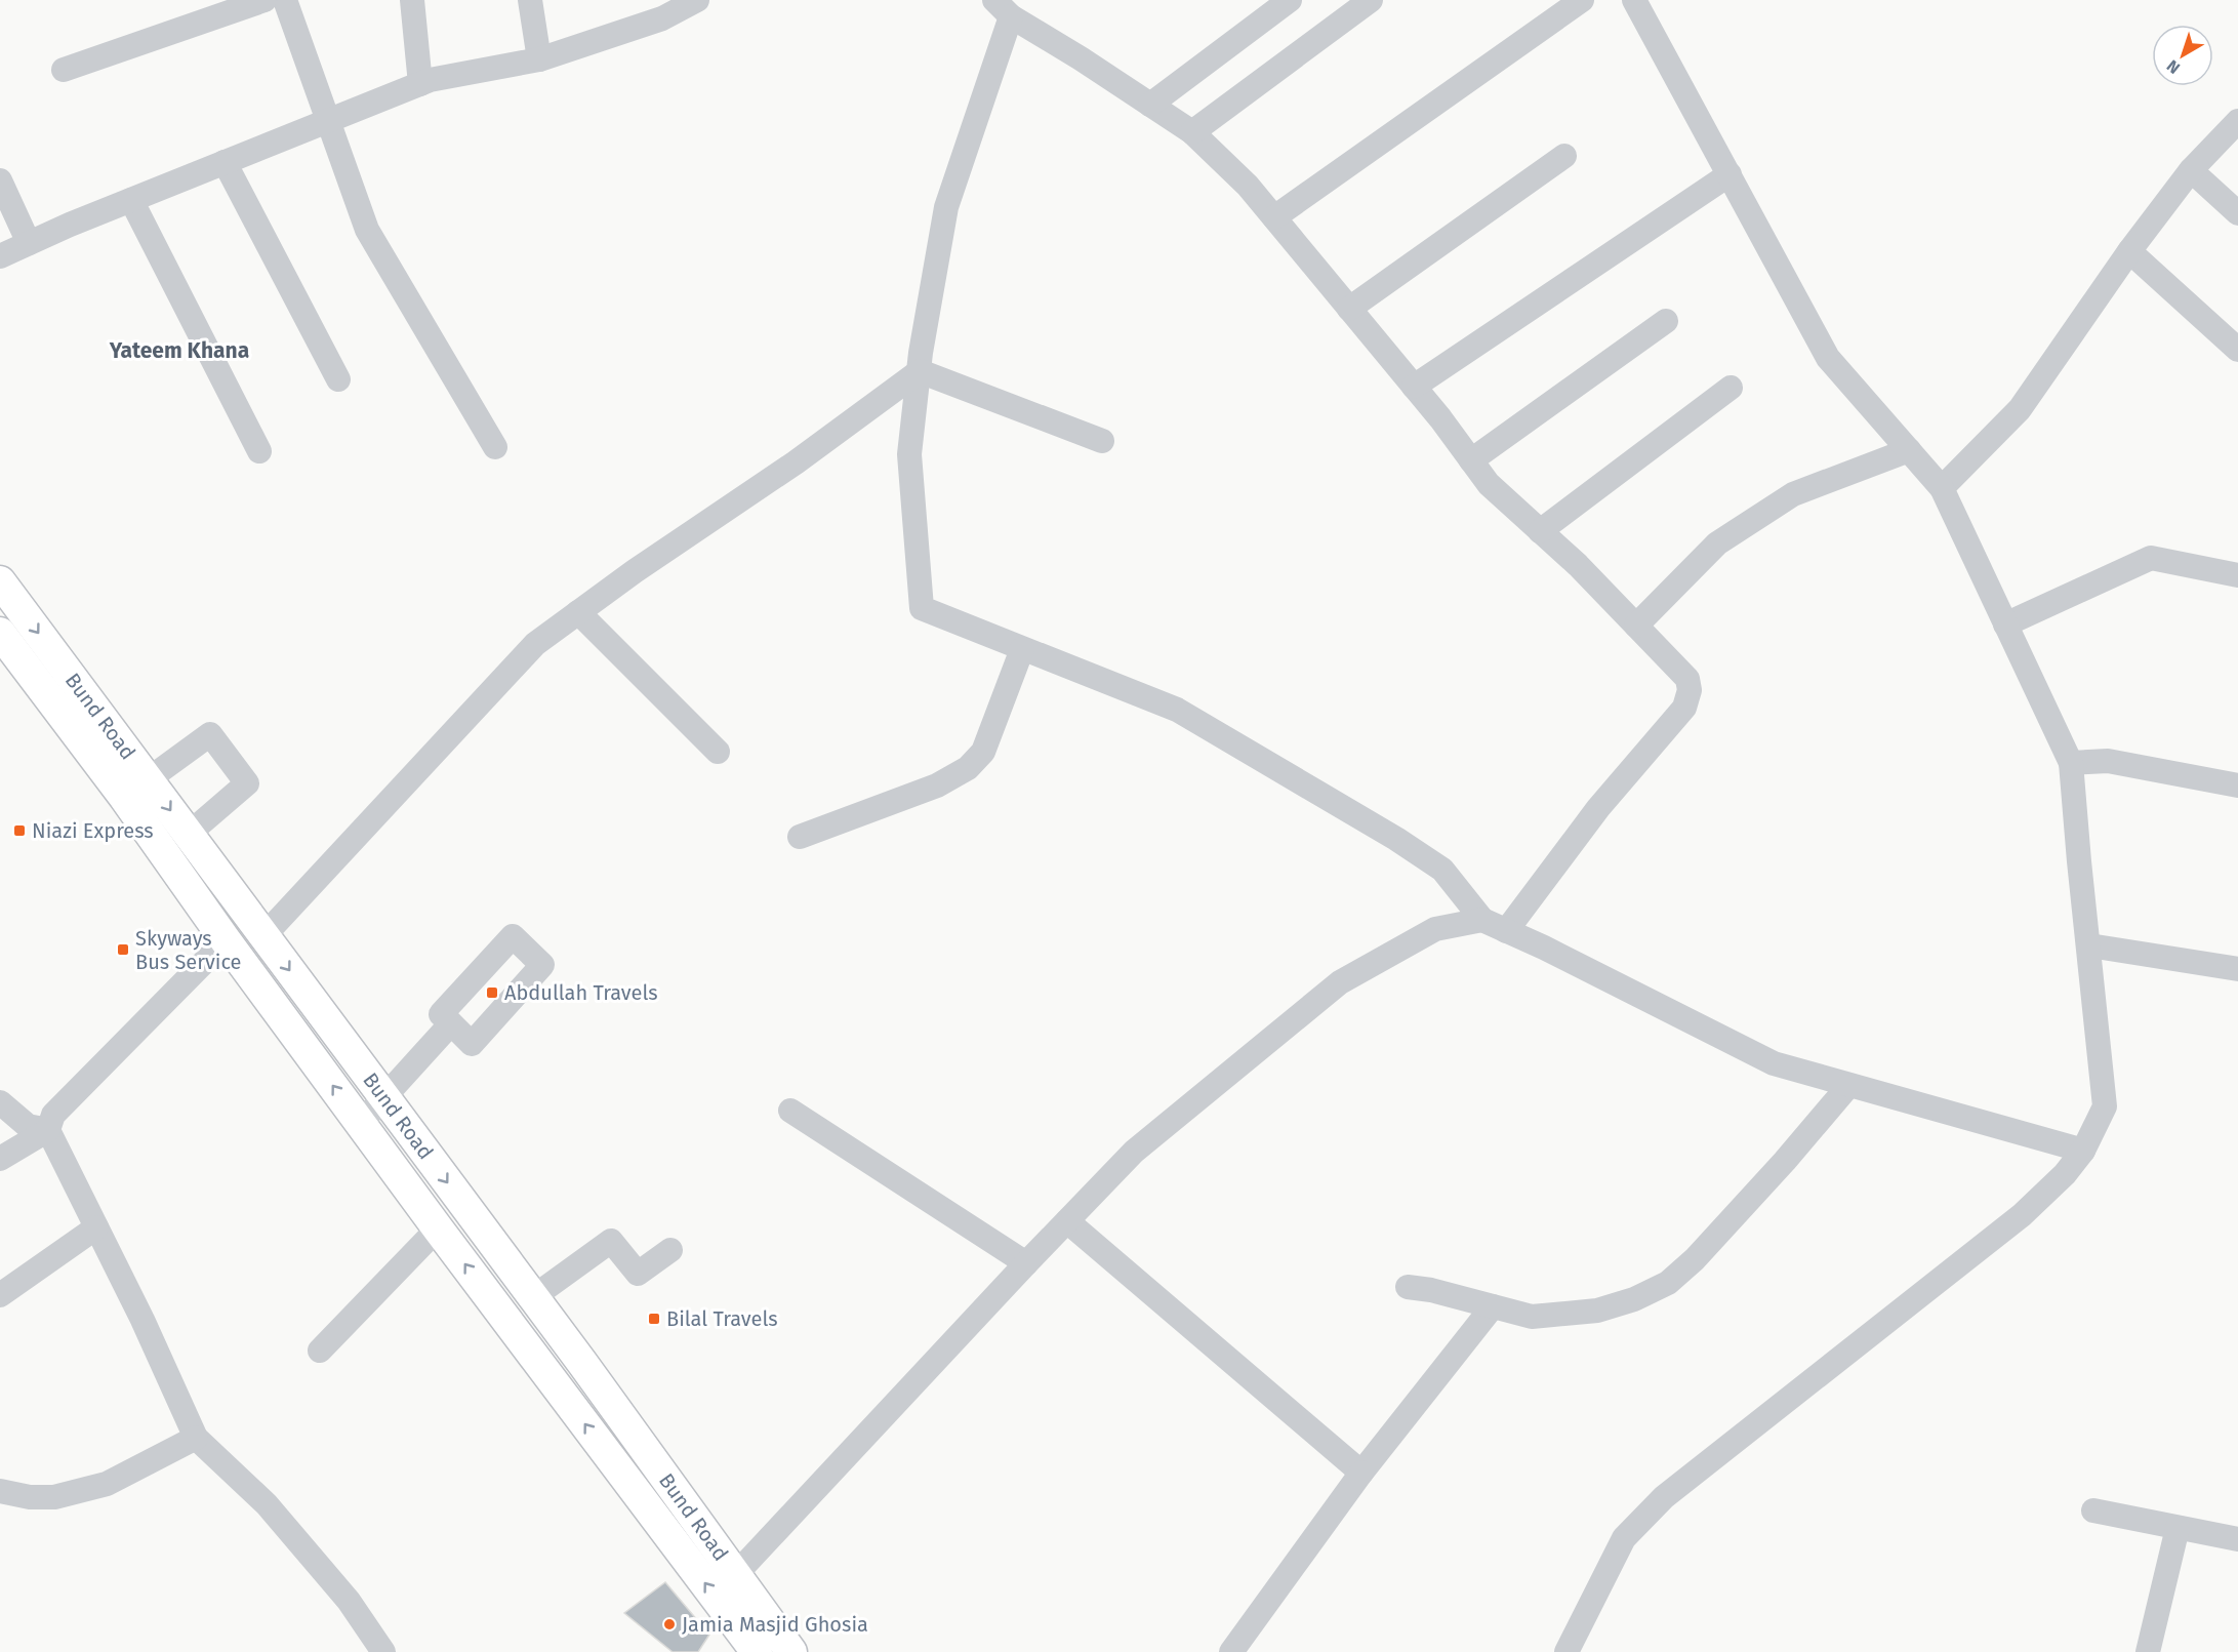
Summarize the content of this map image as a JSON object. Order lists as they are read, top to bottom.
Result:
{
  "streets": {
    "main road": ["Bund Road"]
  },
  "districts": ["Yateem Khana"],
  "places": {
    "transit": [
      "Niazi Express",
      "Skyways Bus Service",
      "Abdullah Travels",
      "Bilal Travels"
    ],
    "other": ["Jamia Masjid Ghosia"]
  },
  "north": "bottom left"
}
